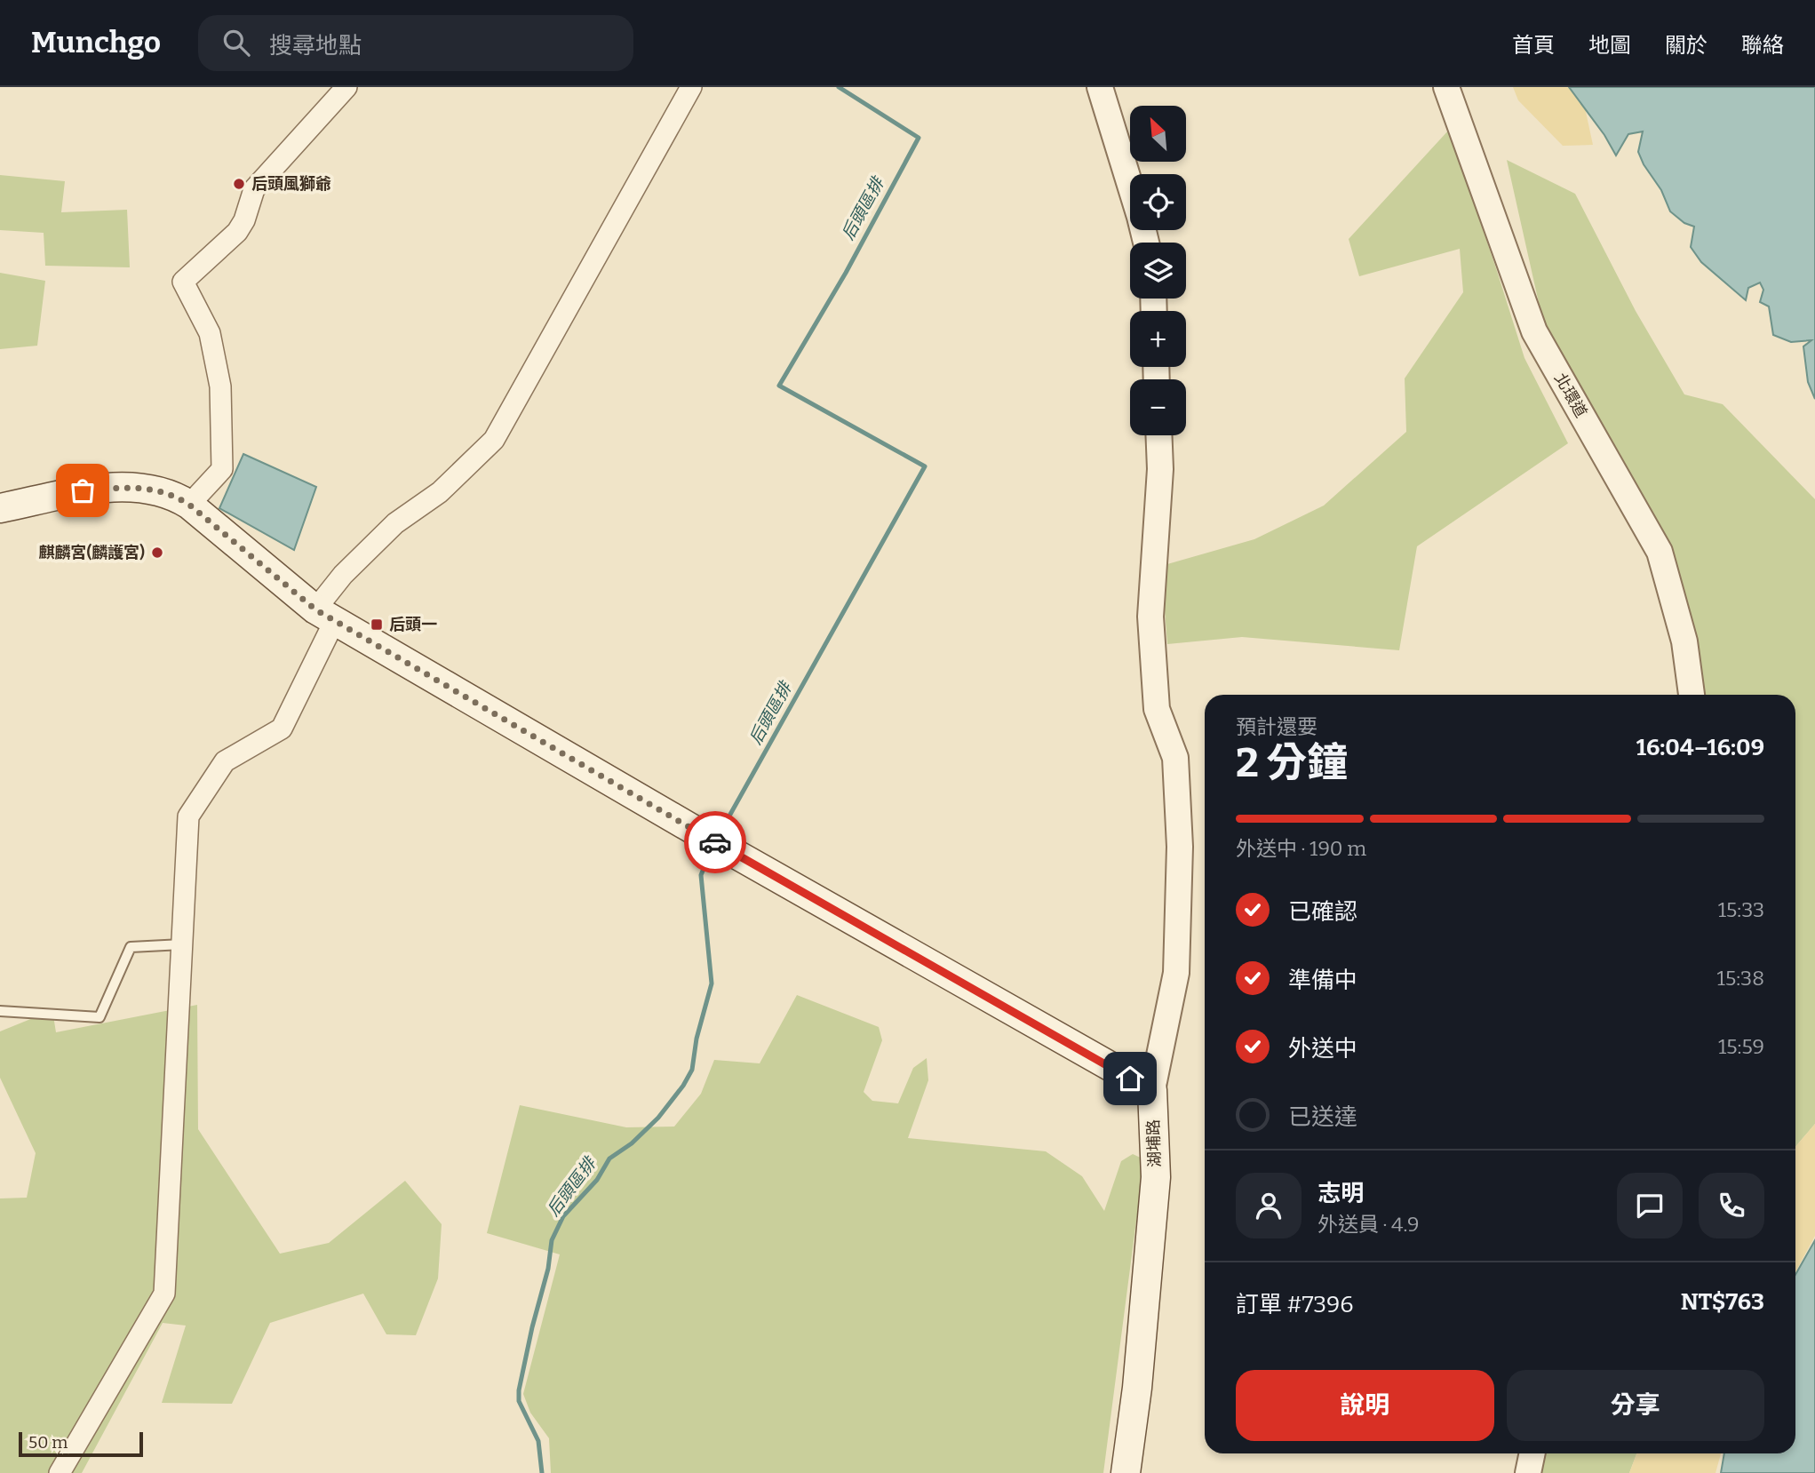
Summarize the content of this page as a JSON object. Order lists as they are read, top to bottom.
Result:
{
  "streets": {
    "main road": ["湖埔路"],
    "street": ["北環道"]
  },
  "water": ["后頭區排"],
  "places": {
    "other": ["后頭風獅爺", "麒麟宮(麟護宮)"],
    "transit": ["后頭一"]
  },
  "scale_bar": "50 m",
  "north": "top left",
  "page": {
    "header": "Munchgo",
    "search": "搜尋地點",
    "nav": [
      "首頁",
      "地圖",
      "關於",
      "聯絡"
    ],
    "map_buttons": ["+", "−"],
    "heading": ["2 分鐘", "預計還要", "16:04–16:09"],
    "panel": [
      "志明",
      "外送員 · 4.9",
      "訂單 #7396",
      "NT$763"
    ],
    "bar": "外送中 · 190 m",
    "list": [
      ["已確認", "15:33"],
      ["準備中", "15:38"],
      ["外送中", "15:59"],
      "已送達"
    ],
    "buttons": ["說明", "分享"],
    "scale": "50 m"
  }
}
